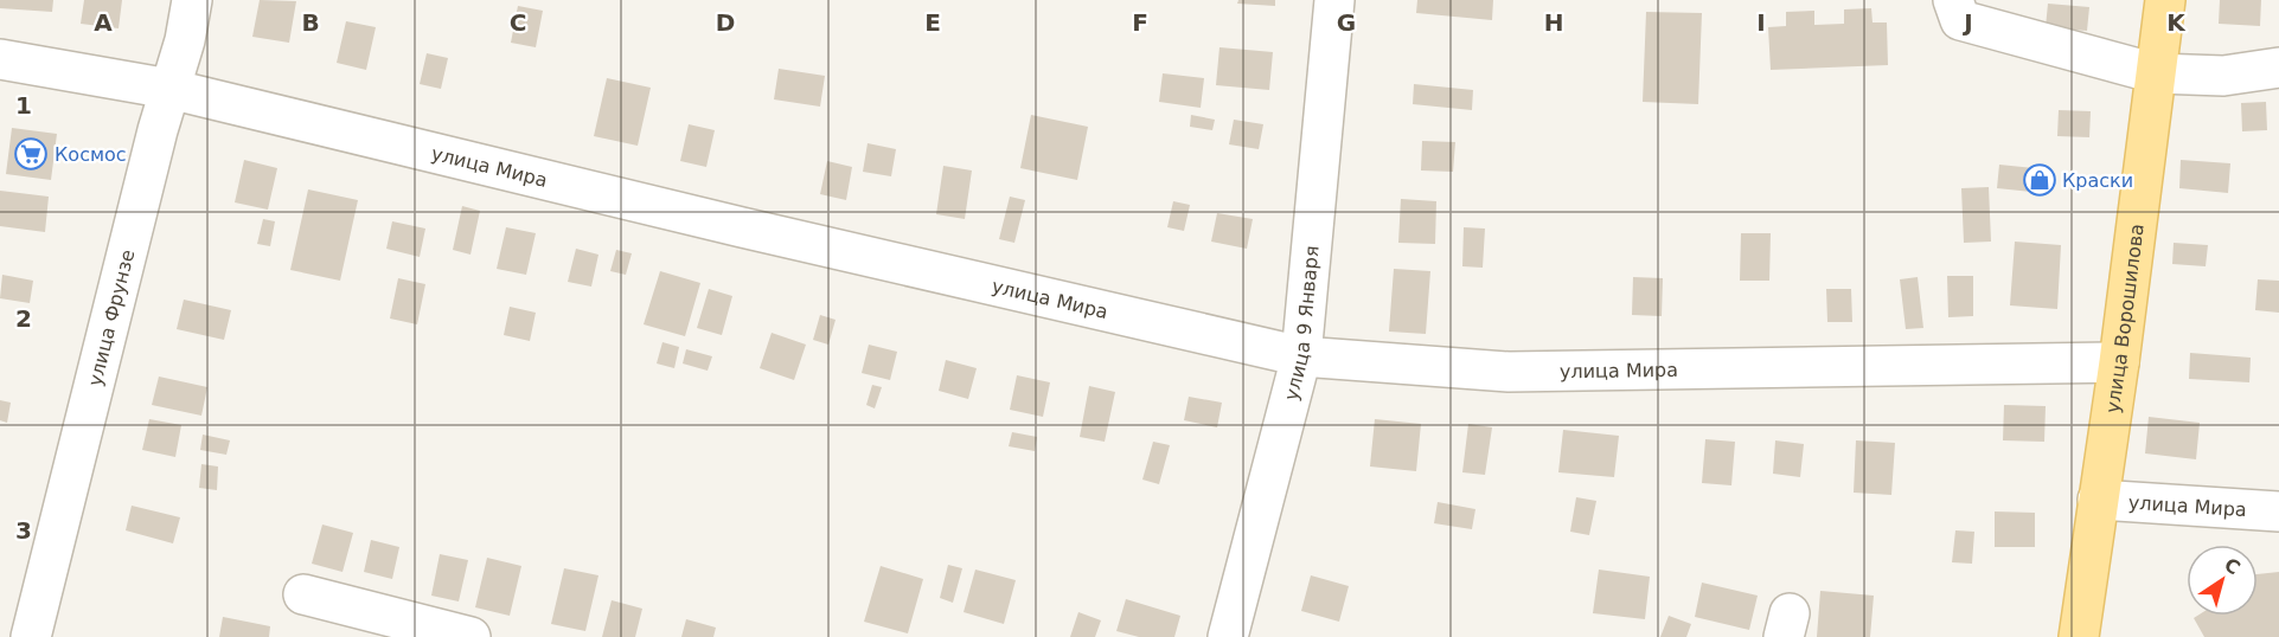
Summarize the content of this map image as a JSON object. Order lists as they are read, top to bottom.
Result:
{
  "streets": {
    "main road": ["улица Ворошилова"],
    "street": ["улица Мира", "улица Фрунзе", "улица 9 Января"]
  },
  "crossings": [
    ["улица Мира", "улица Фрунзе"],
    ["улица Мира", "улица Ворошилова"],
    ["улица Мира", "улица 9 Января"]
  ],
  "places": {
    "supermarket": ["Космос"],
    "shop": ["Краски"]
  },
  "north": "top right",
  "grid": {
    "columns": [
      "A",
      "B",
      "C",
      "D",
      "E",
      "F",
      "G",
      "H",
      "I",
      "J",
      "K"
    ],
    "rows": ["1", "2", "3"]
  }
}
